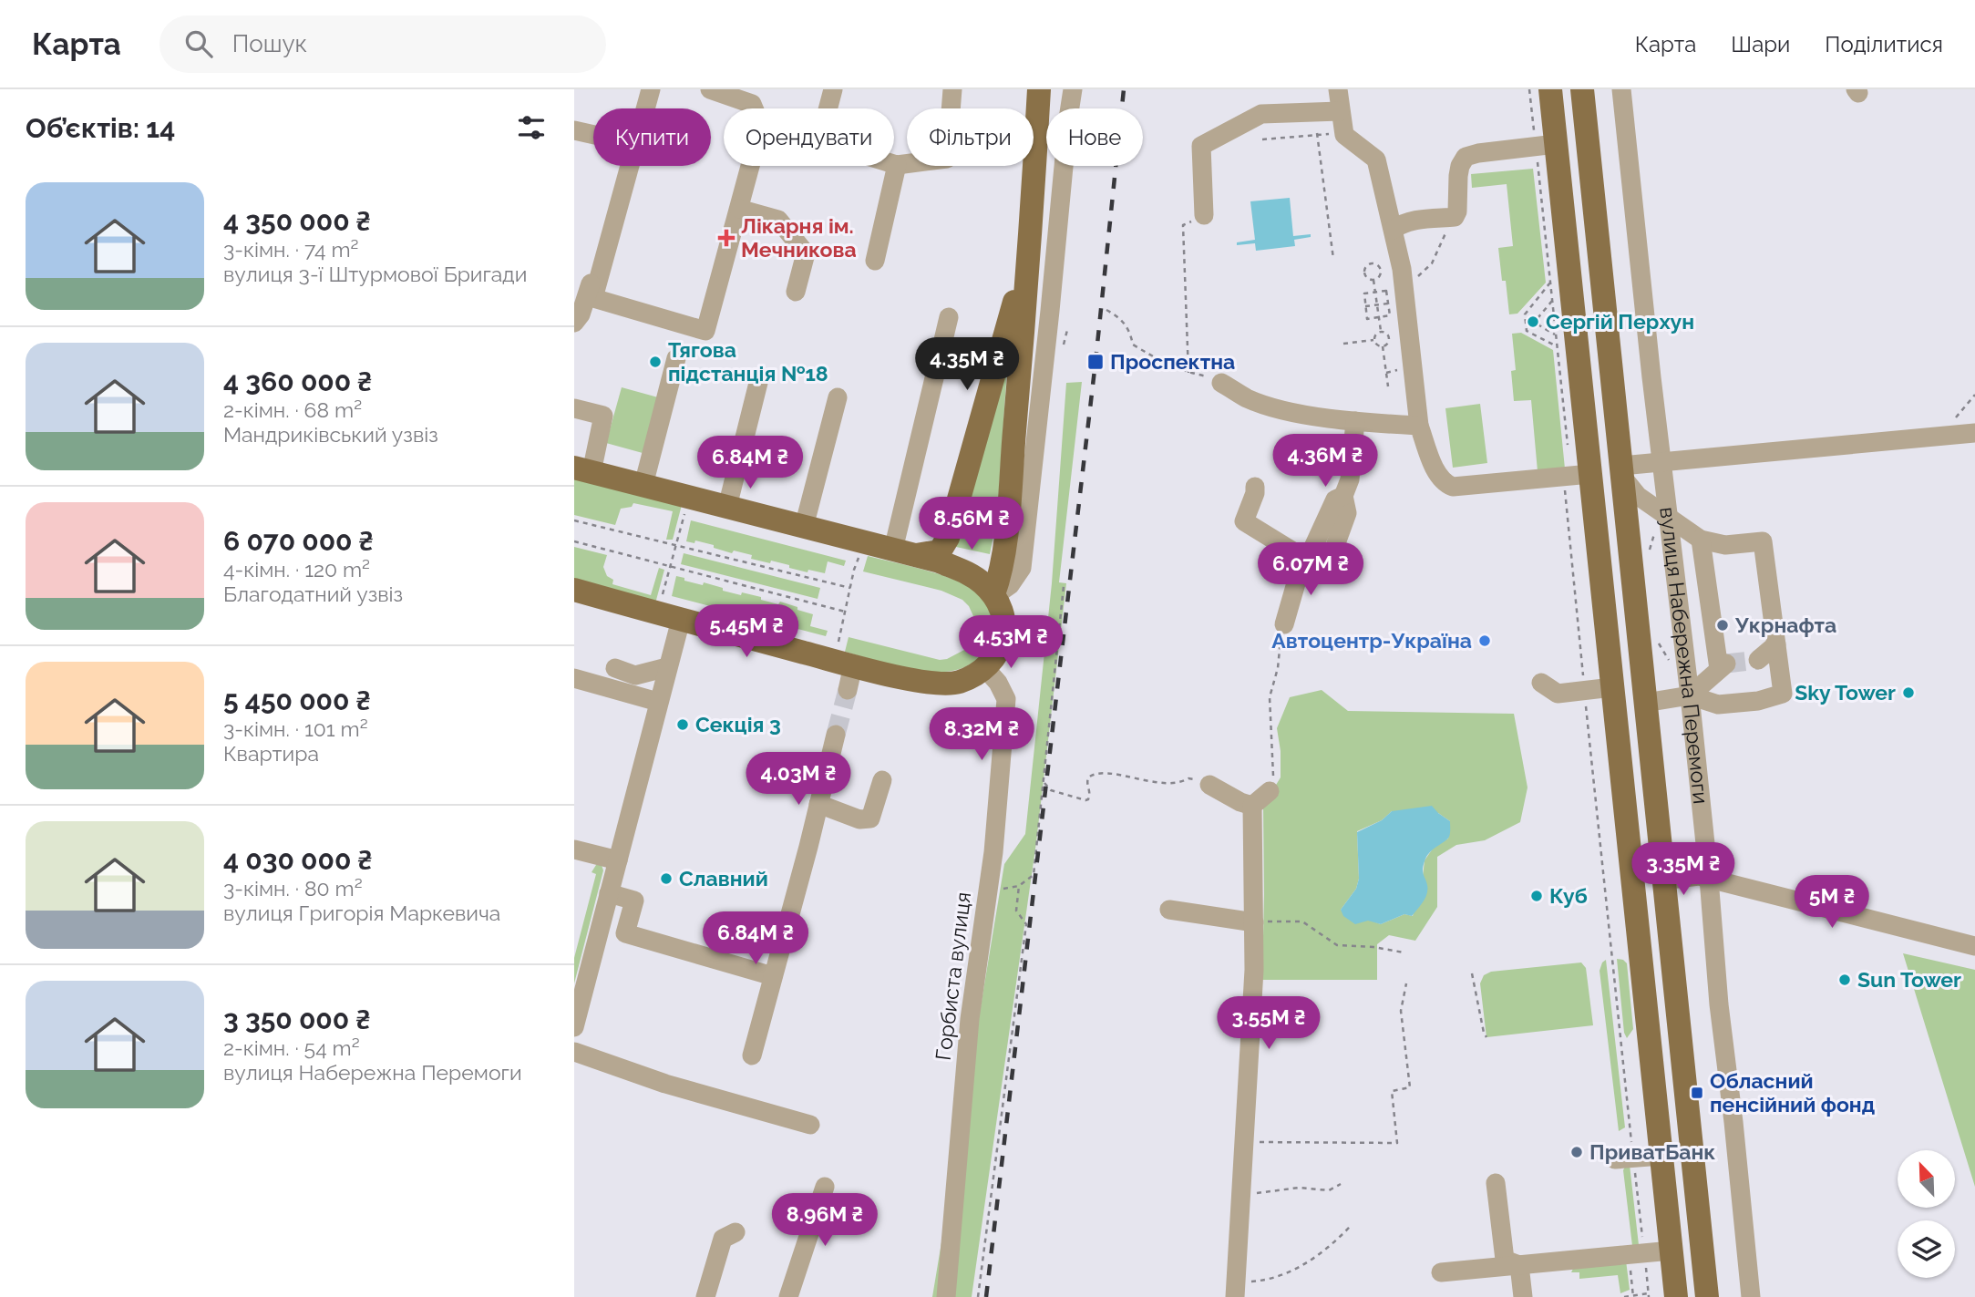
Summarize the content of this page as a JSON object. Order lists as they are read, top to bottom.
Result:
{
  "streets": {
    "main road": ["вулиця Набережна Перемоги"],
    "street": ["Горбиста вулиця"]
  },
  "places": {
    "health": ["Лікарня ім. Мечникова"],
    "other": [
      "Сергій Перхун",
      "Тягова пiдстанцiя №18",
      "Укрнафта",
      "Автоцентр-Україна",
      "Sky Tower",
      "Секція 3",
      "Славний",
      "Куб",
      "Sun Tower",
      "ПриватБанк"
    ],
    "transit": ["Проспектна", "Обласний пенсійний фонд"]
  },
  "north": "top left",
  "page": {
    "header": "Карта",
    "search": "Пошук",
    "nav": ["Карта", "Шари", "Поділитися"],
    "heading": "Об’єктів: 14",
    "chip": [
      "Купити",
      "Орендувати",
      "Фільтри",
      "Нове"
    ],
    "list": [
      {
        "name": "4 350 000 ₴",
        "note": "3-кімн. · 74 m² · вулиця 3-ї Штурмової Бригади"
      },
      {
        "name": "4 360 000 ₴",
        "note": "2-кімн. · 68 m² · Мандриківський узвіз"
      },
      {
        "name": "6 070 000 ₴",
        "note": "4-кімн. · 120 m² · Благодатний узвіз"
      },
      {
        "name": "5 450 000 ₴",
        "note": "3-кімн. · 101 m² · Квартира"
      },
      {
        "name": "4 030 000 ₴",
        "note": "3-кімн. · 80 m² · вулиця Григорія Маркевича"
      },
      {
        "name": "3 350 000 ₴",
        "note": "2-кімн. · 54 m² · вулиця Набережна Перемоги"
      }
    ],
    "price": [
      "4.35M ₴",
      "4.36M ₴",
      "6.84M ₴",
      "8.56M ₴",
      "6.07M ₴",
      "5.45M ₴",
      "4.53M ₴",
      "8.32M ₴",
      "4.03M ₴",
      "3.35M ₴",
      "5M ₴",
      "6.84M ₴",
      "3.55M ₴",
      "8.96M ₴"
    ]
  }
}
